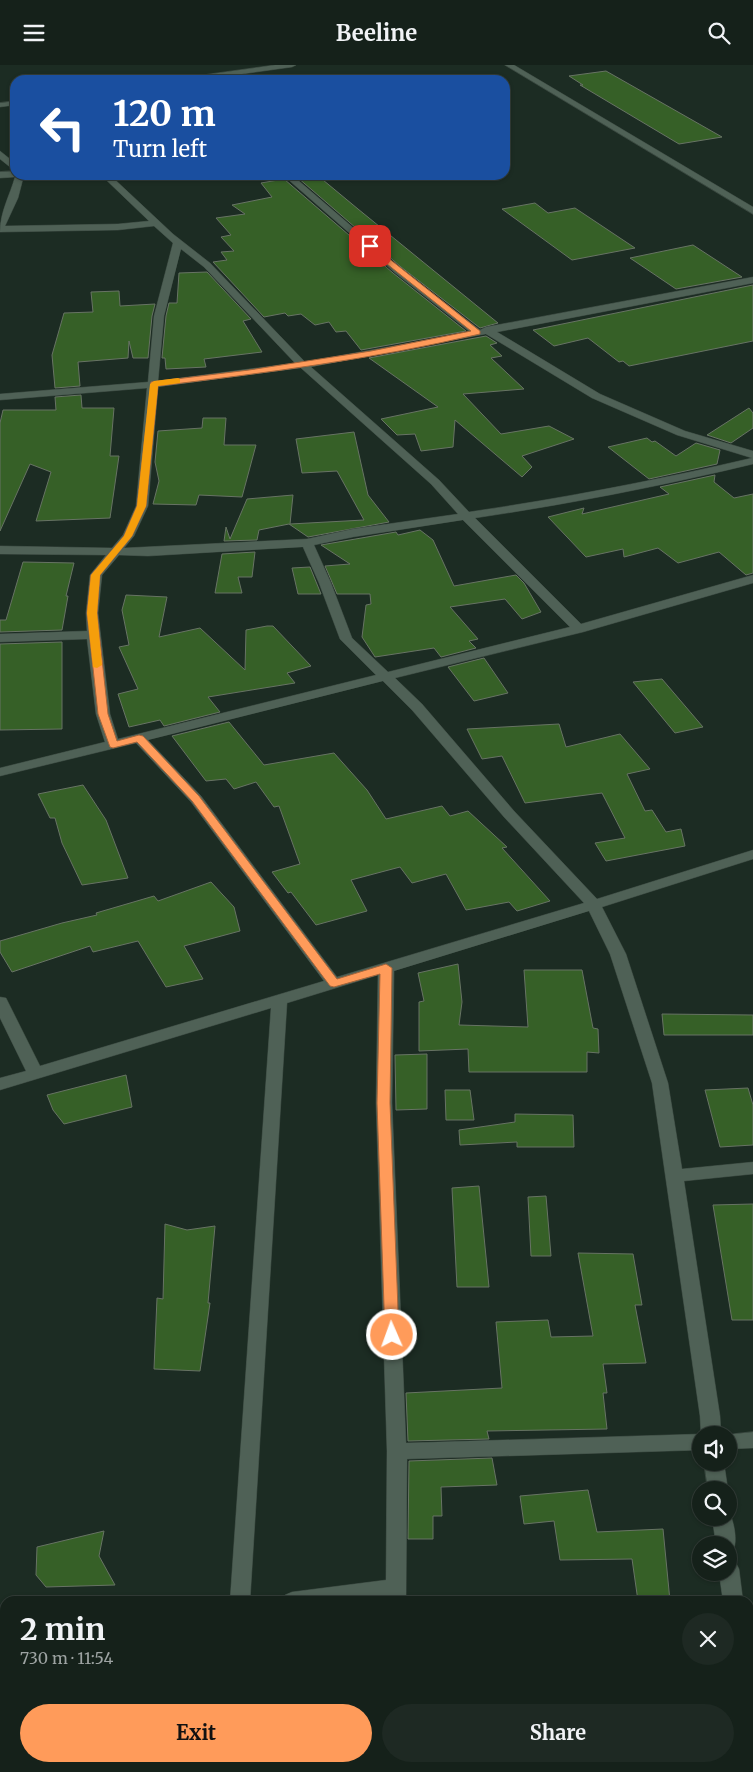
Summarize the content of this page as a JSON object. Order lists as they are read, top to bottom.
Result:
{
  "page": {
    "header": "Beeline",
    "turn": ["120 m", "Turn left"],
    "heading": ["2 min", "730 m · 11:54"],
    "buttons": ["Exit", "Share"]
  }
}
